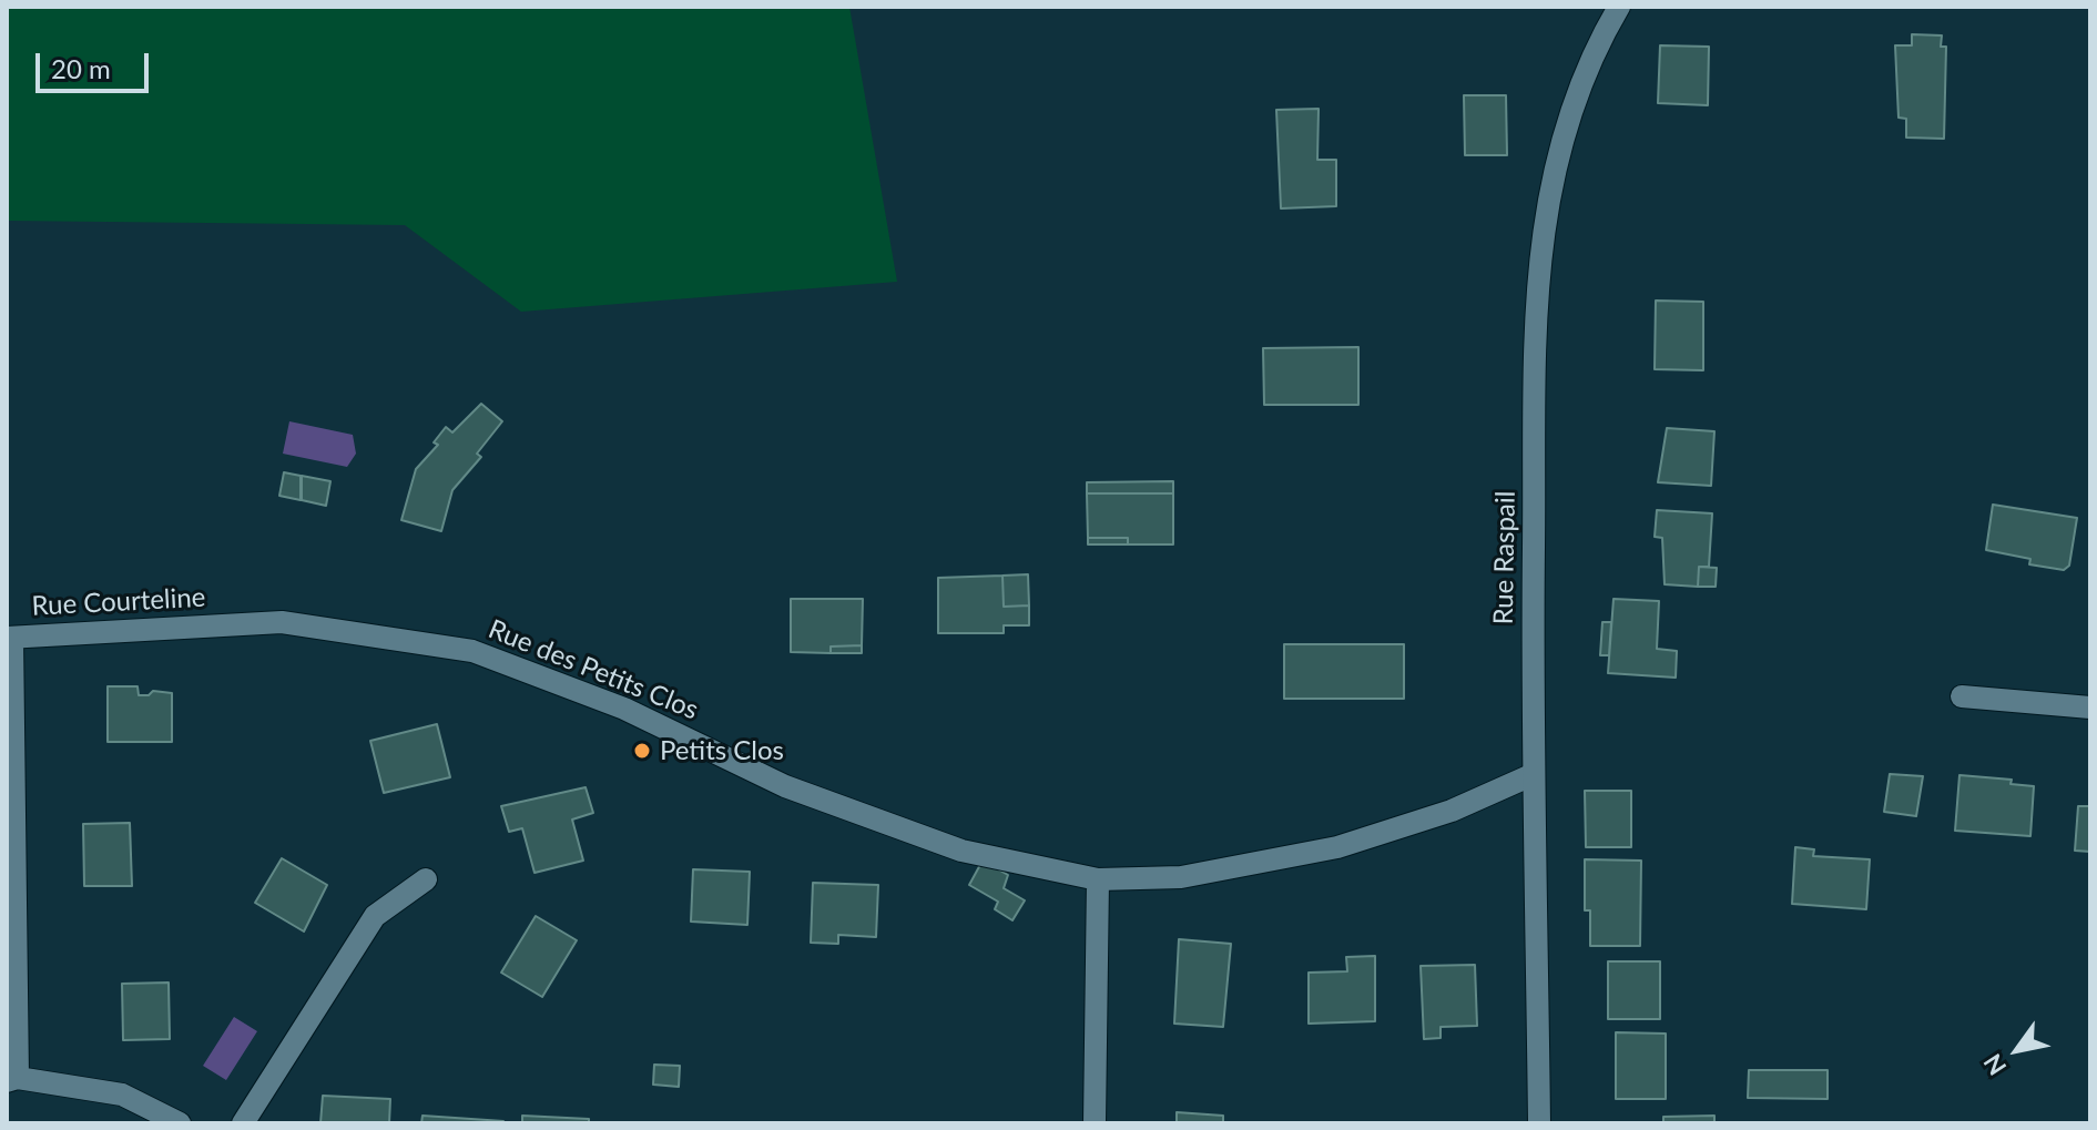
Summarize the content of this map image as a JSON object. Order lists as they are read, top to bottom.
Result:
{
  "streets": {
    "street": ["Rue Raspail", "Rue Courteline", "Rue des Petits Clos"]
  },
  "crossings": [
    ["Rue Raspail", "Rue des Petits Clos"],
    ["Rue Courteline", "Rue des Petits Clos"]
  ],
  "places": ["Petits Clos"],
  "scale_bar": "20 m",
  "north": "bottom left"
}
